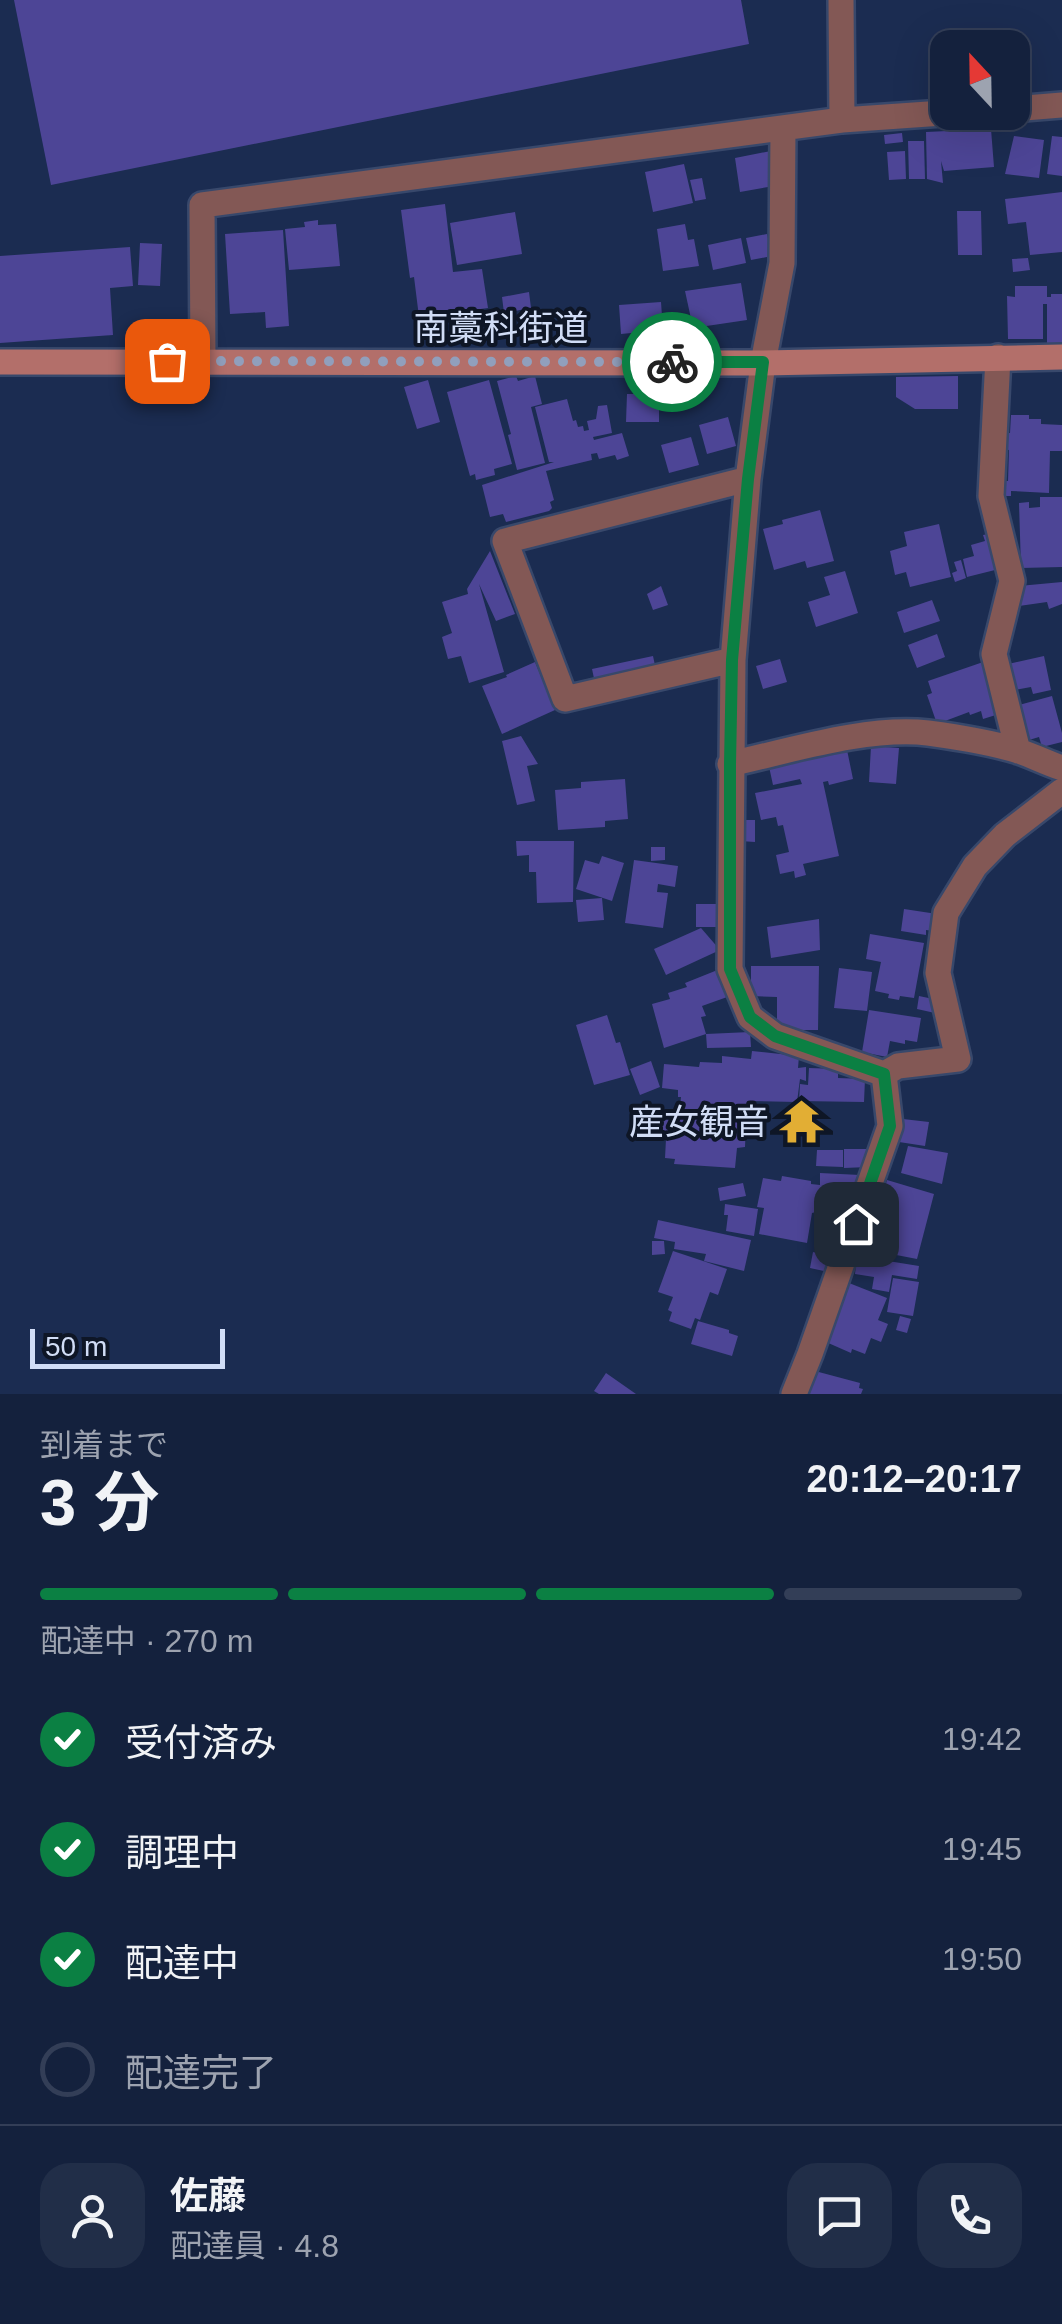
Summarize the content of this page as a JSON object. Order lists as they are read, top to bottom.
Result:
{
  "streets": {
    "main road": ["南藁科街道"]
  },
  "places": {
    "temple": ["産女観音"]
  },
  "scale_bar": "50 m",
  "north": "top",
  "page": {
    "scale": "50 m",
    "heading": ["3 分", "到着まで", "20:12–20:17"],
    "panel": ["佐藤", "配達員 · 4.8"],
    "bar": "配達中 · 270 m",
    "list": [
      ["受付済み", "19:42"],
      ["調理中", "19:45"],
      ["配達中", "19:50"],
      "配達完了"
    ]
  }
}
